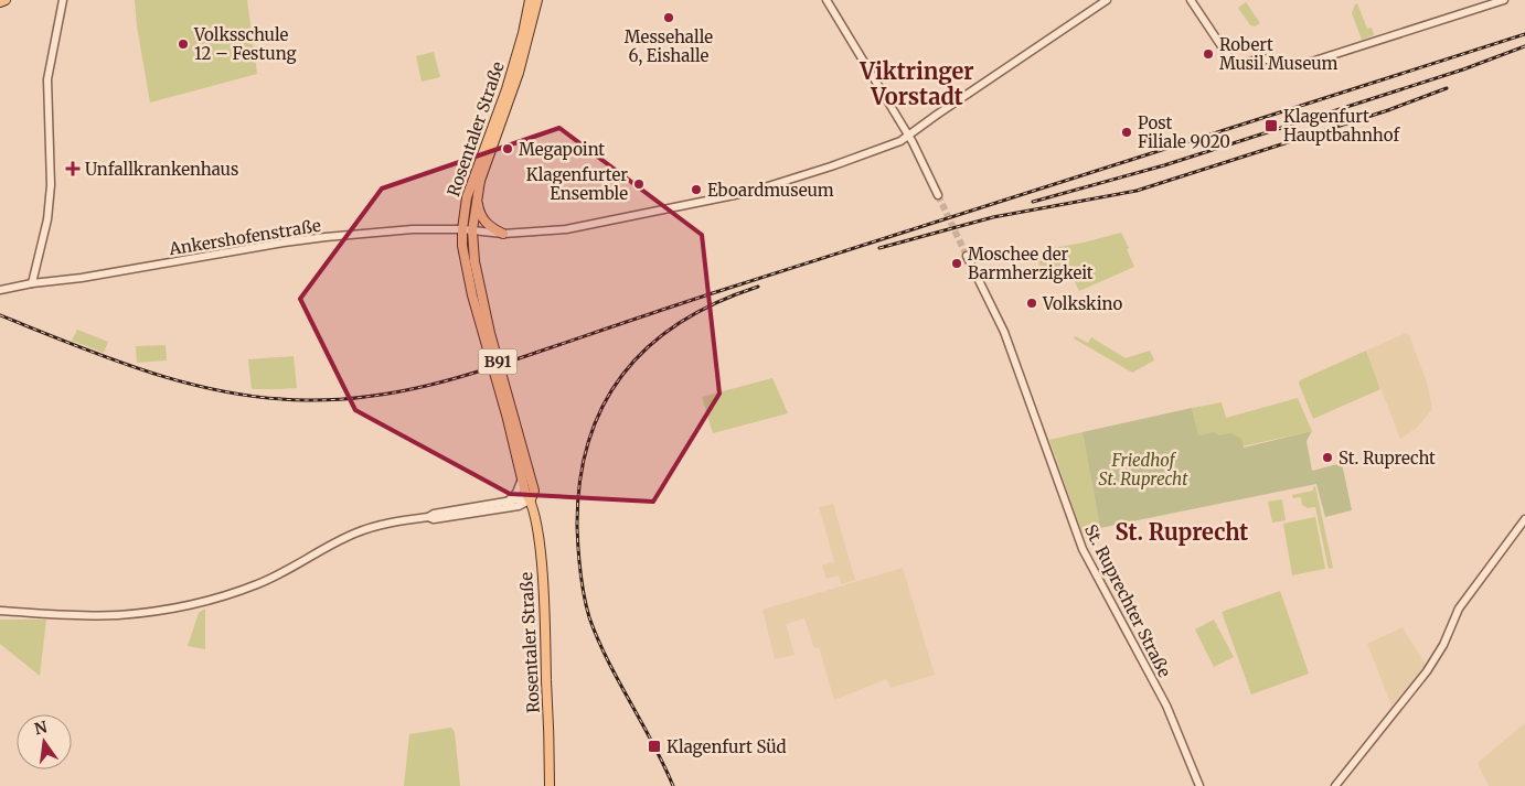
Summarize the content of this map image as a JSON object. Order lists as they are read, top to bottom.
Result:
{
  "streets": {
    "main road": ["Rosentaler Straße", "B91"],
    "street": ["Ankershofenstraße", "St. Ruprechter Straße"]
  },
  "crossings": [
    ["Rosentaler Straße", "Ankershofenstraße"]
  ],
  "districts": ["Viktringer Vorstadt", "St. Ruprecht"],
  "parks": ["Friedhof St. Ruprecht"],
  "places": {
    "other": [
      "Messehalle 6, Eishalle",
      "Volksschule 12 – Festung",
      "Robert Musil Museum",
      "Post Filiale 9020",
      "Megapoint",
      "Klagenfurter Ensemble",
      "Eboardmuseum",
      "Moschee der Barmherzigkeit",
      "Volkskino",
      "St. Ruprecht"
    ],
    "transit": ["Klagenfurt Hauptbahnhof", "Klagenfurt Süd"],
    "health": ["Unfallkrankenhaus"]
  },
  "north": "top"
}
